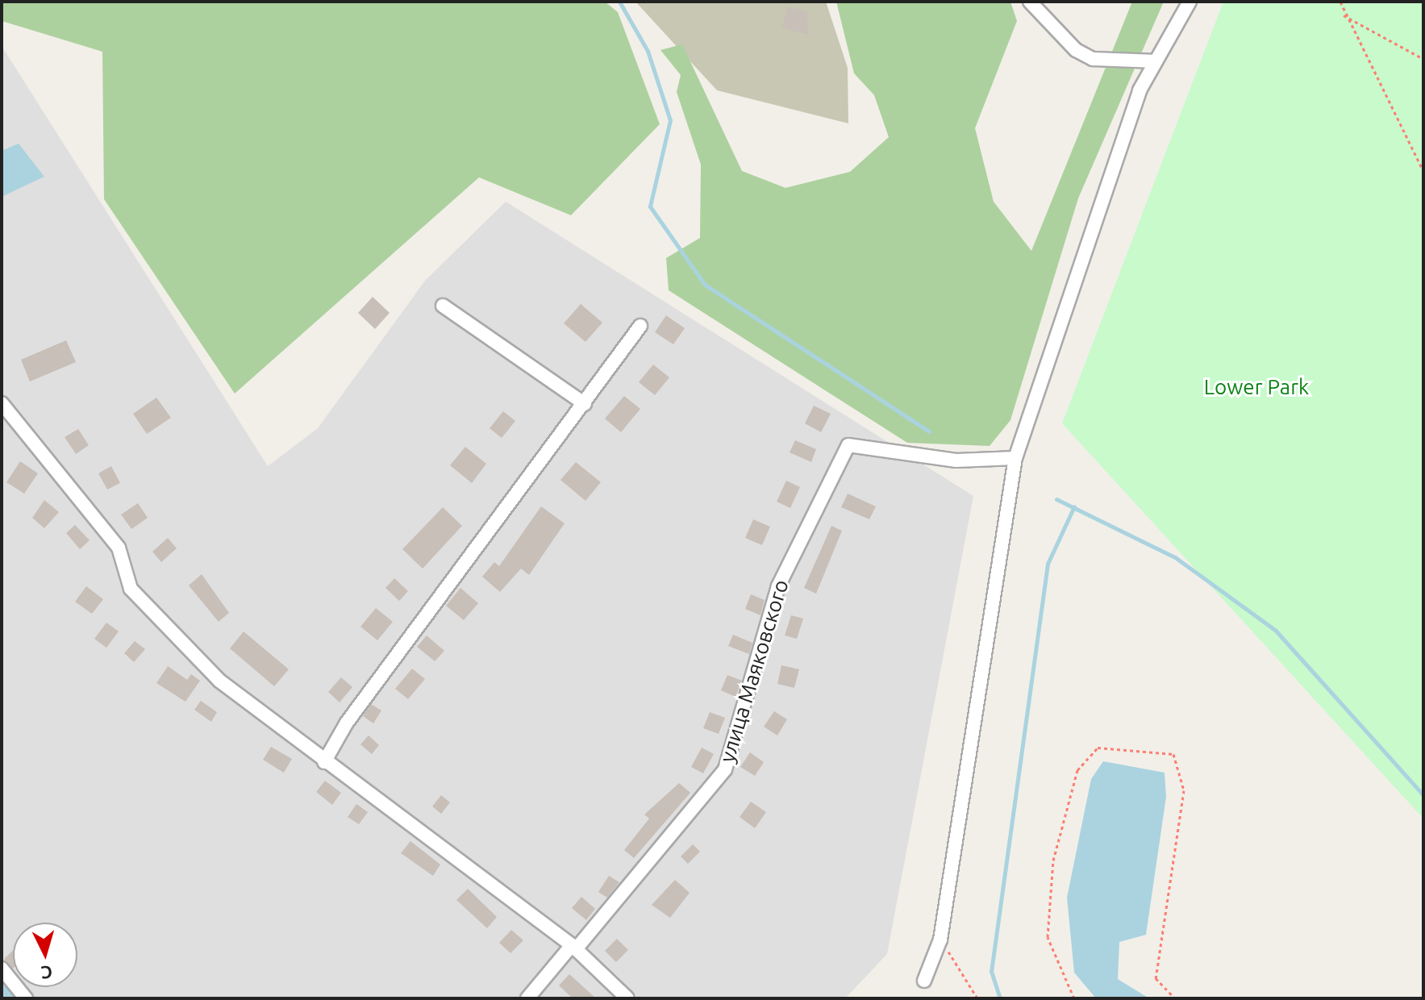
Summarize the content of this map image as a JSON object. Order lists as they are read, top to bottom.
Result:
{
  "streets": {
    "street": ["улица Маяковского"]
  },
  "parks": ["Lower Park"],
  "north": "bottom"
}
